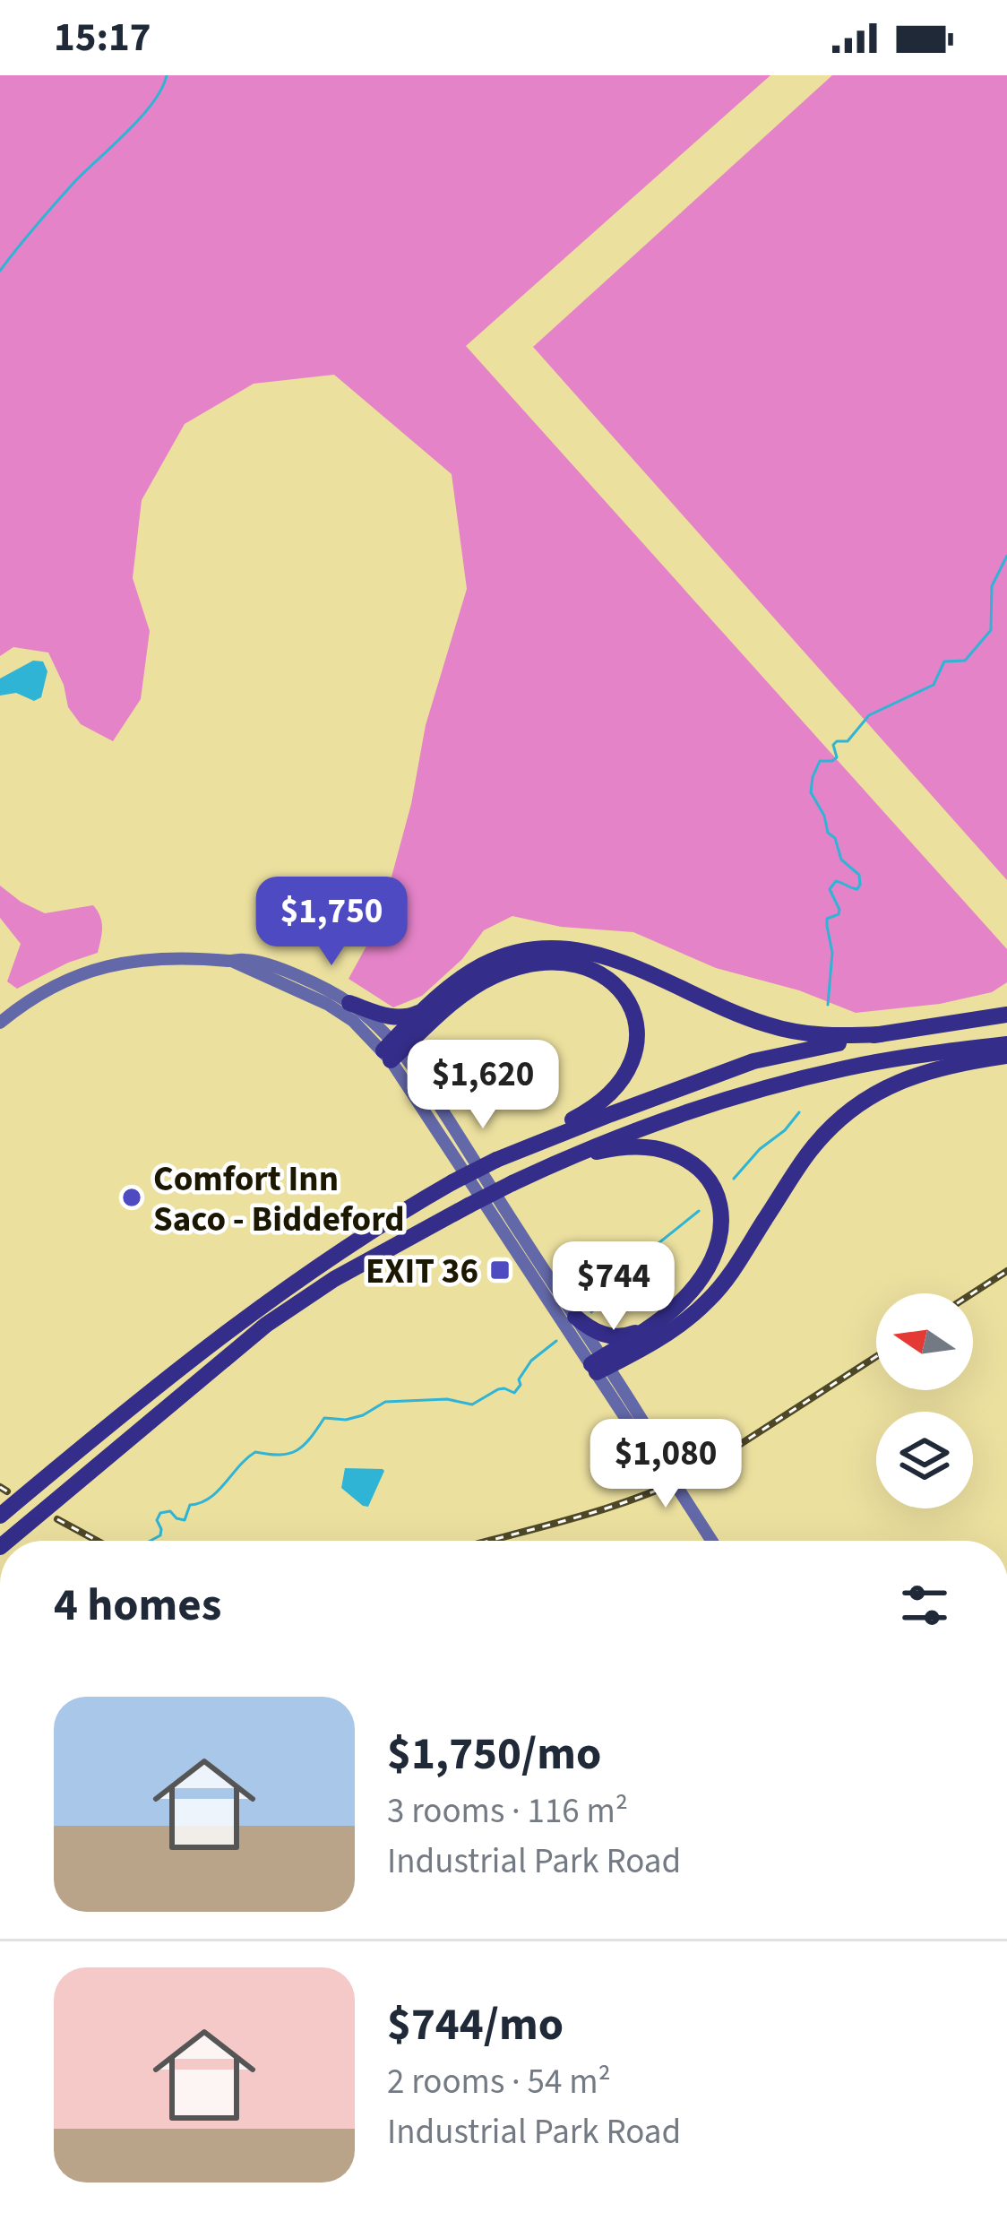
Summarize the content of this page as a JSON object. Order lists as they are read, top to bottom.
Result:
{
  "places": {
    "other": ["Comfort Inn Saco - Biddeford"],
    "transit": ["EXIT 36"]
  },
  "north": "left",
  "page": {
    "status": "15:17",
    "price": [
      "$1,750",
      "$1,620",
      "$744",
      "$1,080"
    ],
    "heading": "4 homes",
    "list": [
      {
        "name": "$1,750/mo",
        "note": "3 rooms · 116 m² · Industrial Park Road"
      },
      {
        "name": "$744/mo",
        "note": "2 rooms · 54 m² · Industrial Park Road"
      }
    ]
  }
}
